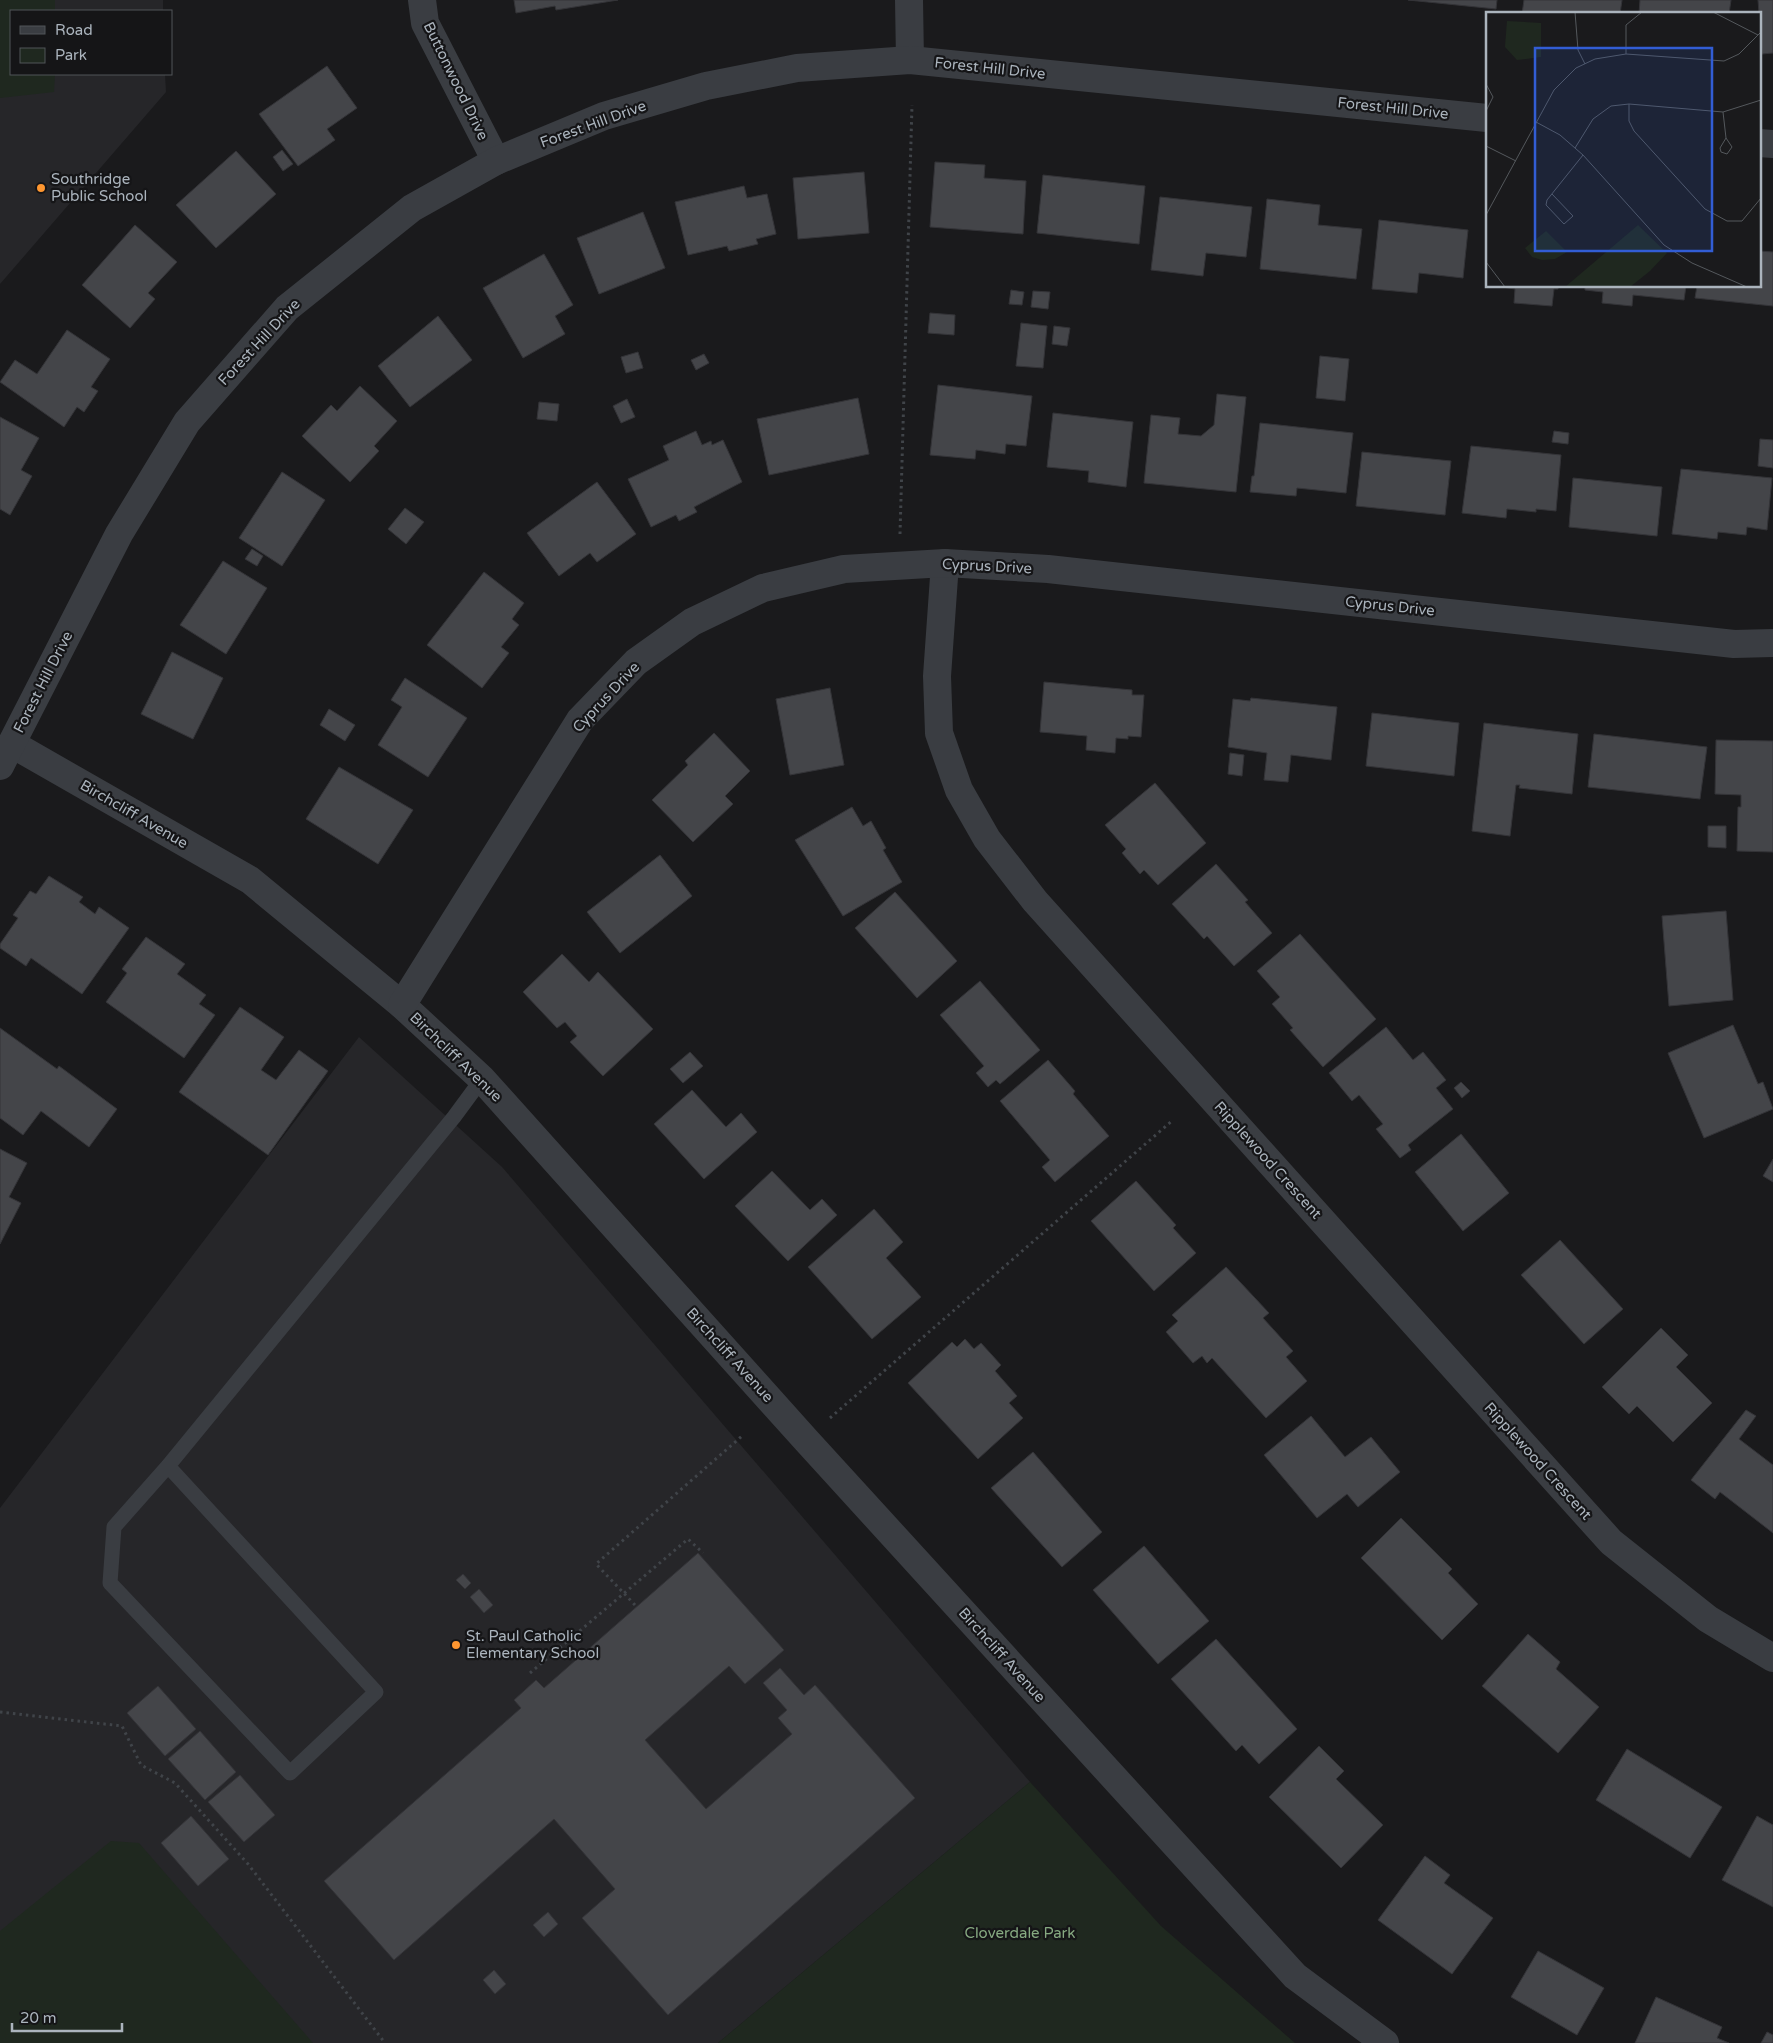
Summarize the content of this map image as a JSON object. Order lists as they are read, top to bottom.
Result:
{
  "streets": {
    "street": [
      "Forest Hill Drive",
      "Buttonwood Drive",
      "Cyprus Drive",
      "Birchcliff Avenue",
      "Ripplewood Crescent"
    ]
  },
  "crossings": [
    ["Forest Hill Drive", "Buttonwood Drive"],
    ["Forest Hill Drive", "Birchcliff Avenue"],
    ["Cyprus Drive", "Birchcliff Avenue"],
    ["Cyprus Drive", "Ripplewood Crescent"]
  ],
  "parks": ["Cloverdale Park"],
  "places": ["Southridge Public School", "St. Paul Catholic Elementary School"],
  "legend": ["Road", "Park"],
  "scale_bar": "20 m"
}
